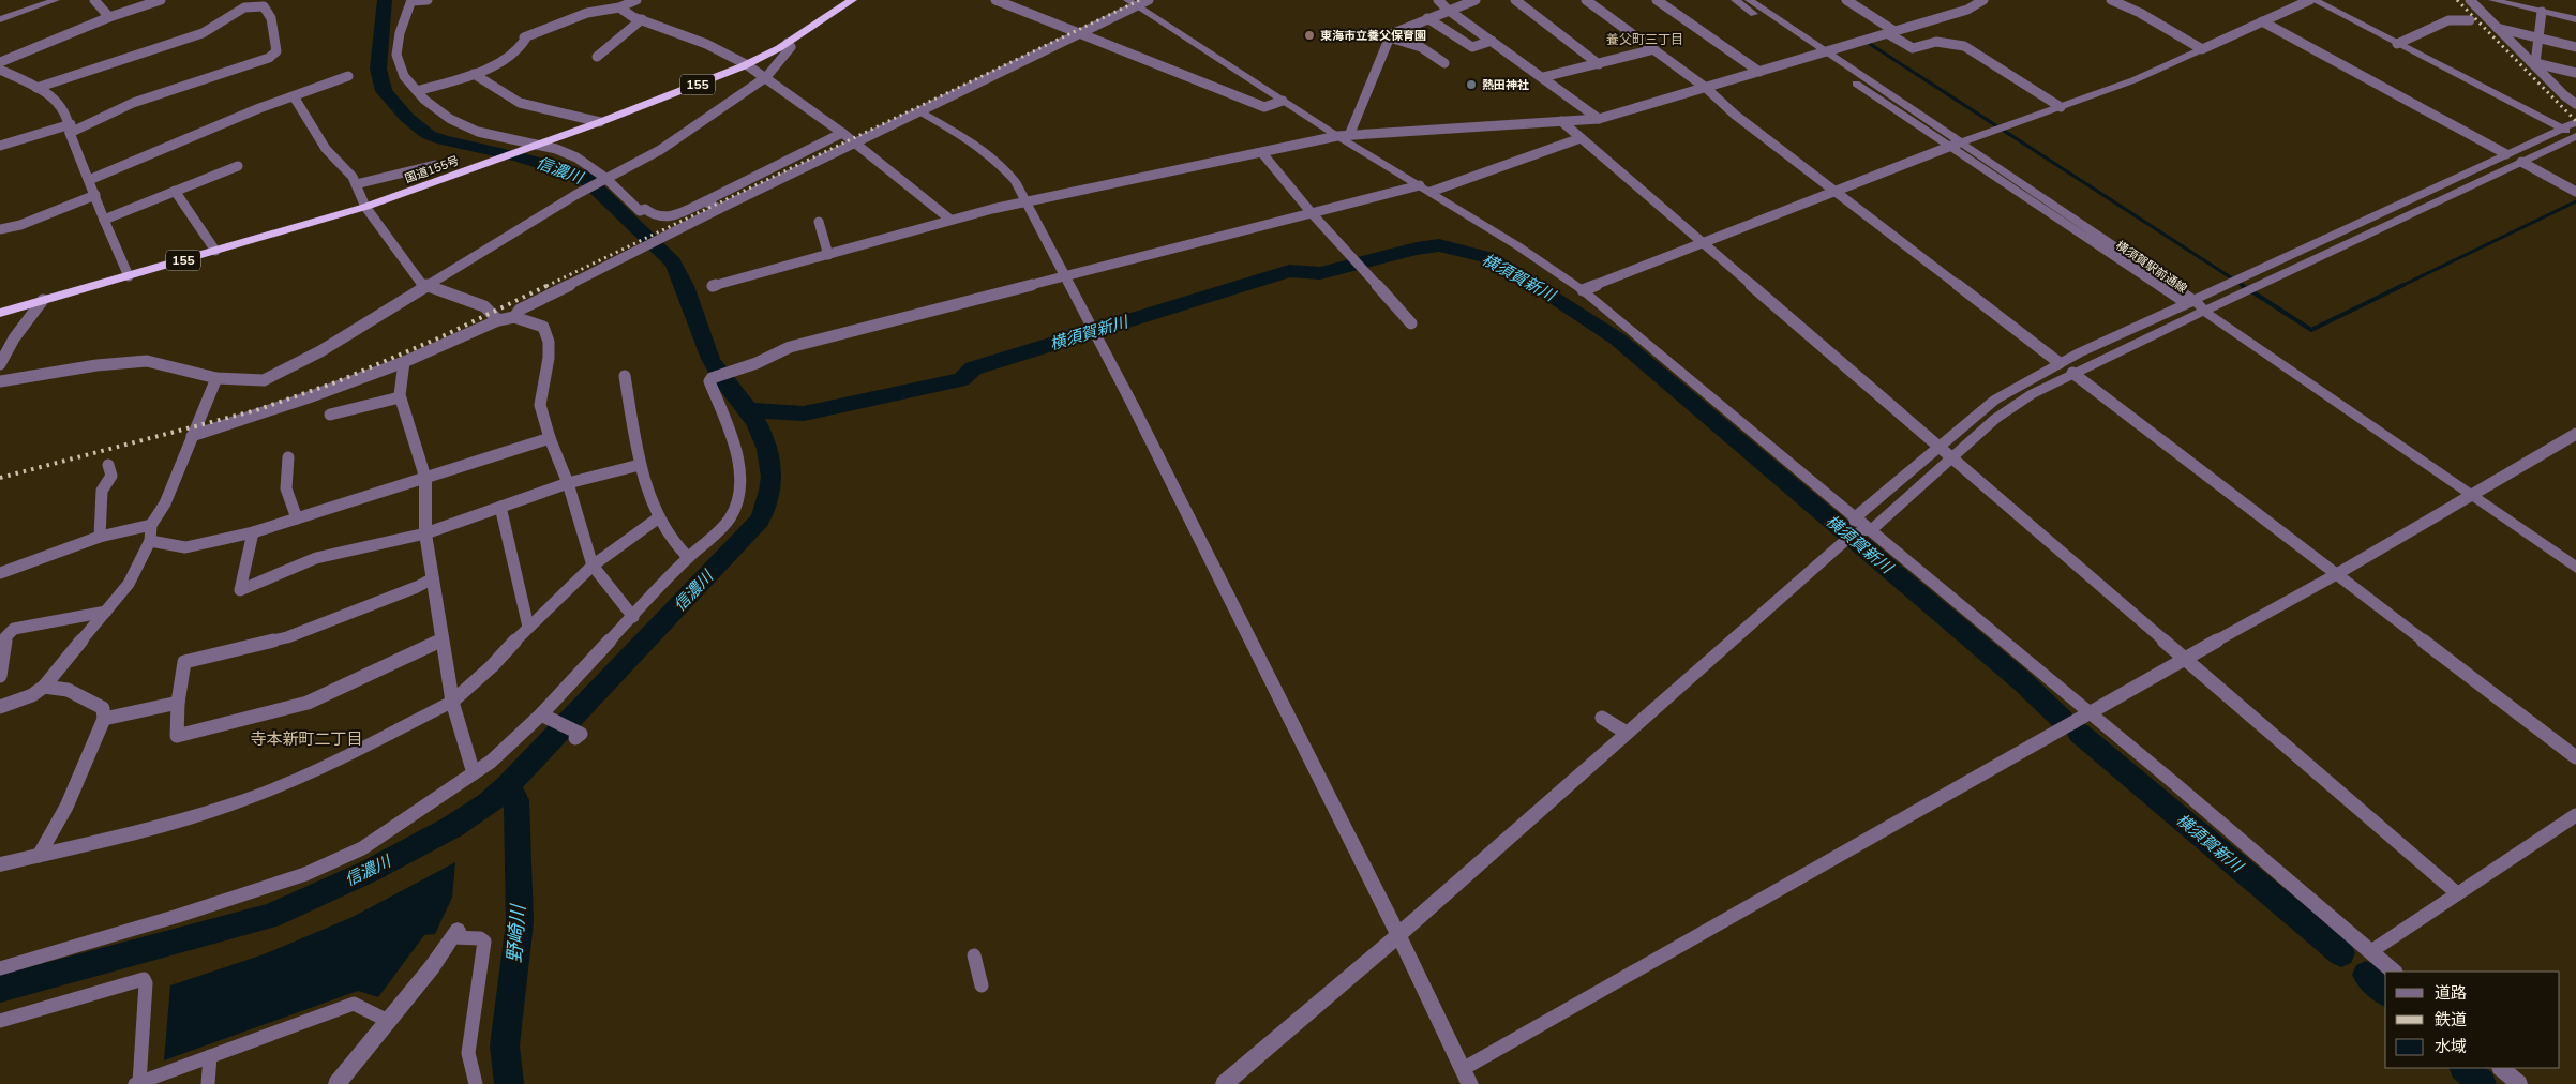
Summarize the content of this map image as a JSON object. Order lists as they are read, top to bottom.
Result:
{
  "streets": {
    "highway": ["155", "国道155号"],
    "street": ["横須賀駅前通線"]
  },
  "districts": ["養父町三丁目", "寺本新町二丁目"],
  "water": ["信濃川", "横須賀新川", "野崎川"],
  "places": ["東海市立養父保育園", "熱田神社"],
  "legend": ["道路", "鉄道", "水域"]
}
